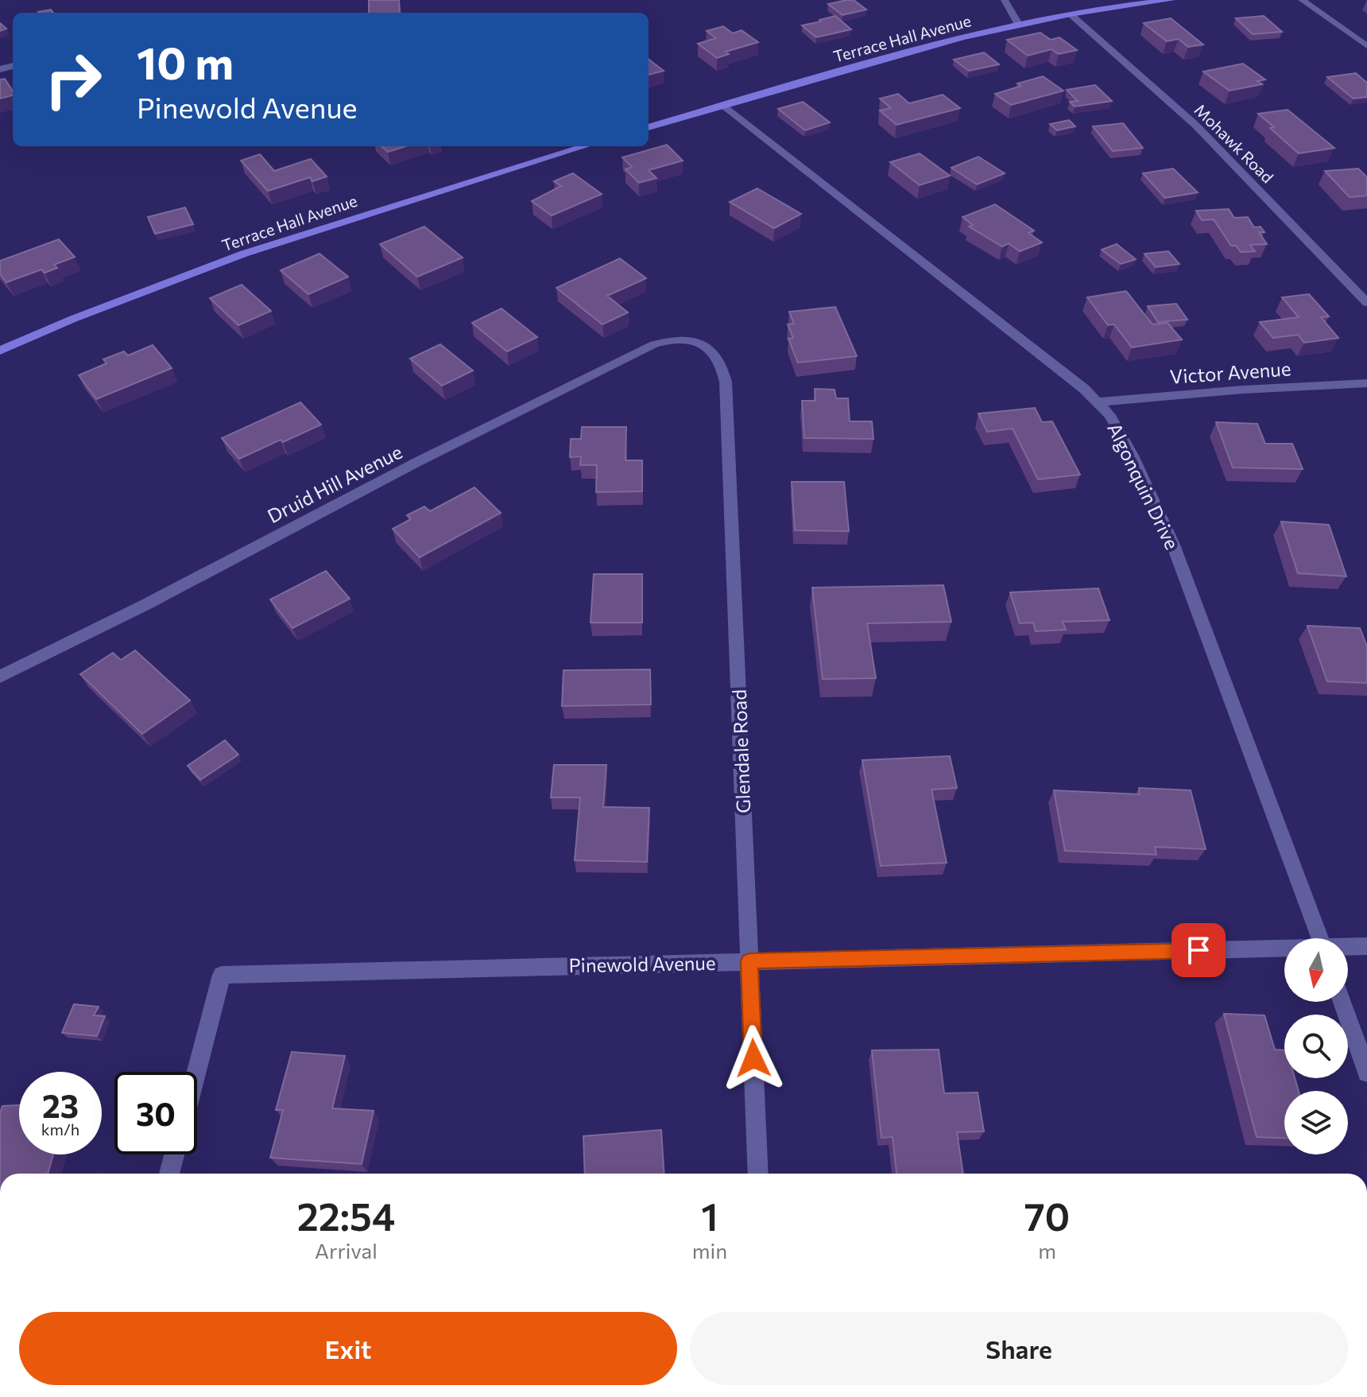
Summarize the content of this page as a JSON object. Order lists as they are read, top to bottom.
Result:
{
  "streets": {
    "main road": ["Terrace Hall Avenue"],
    "street": [
      "Mohawk Road",
      "Victor Avenue",
      "Druid Hill Avenue",
      "Algonquin Drive",
      "Glendale Road",
      "Pinewold Avenue"
    ]
  },
  "crossings": [
    ["Terrace Hall Avenue", "Mohawk Road"],
    ["Terrace Hall Avenue", "Algonquin Drive"],
    ["Victor Avenue", "Algonquin Drive"],
    ["Druid Hill Avenue", "Glendale Road"],
    ["Glendale Road", "Pinewold Avenue"]
  ],
  "north": "bottom",
  "page": {
    "turn": ["10 m", "Pinewold Avenue"],
    "speed": "23 km/h",
    "limit": "30",
    "eta": [
      "22:54",
      "Arrival",
      "1",
      "min",
      "70",
      "m"
    ],
    "buttons": ["Exit", "Share"]
  }
}
